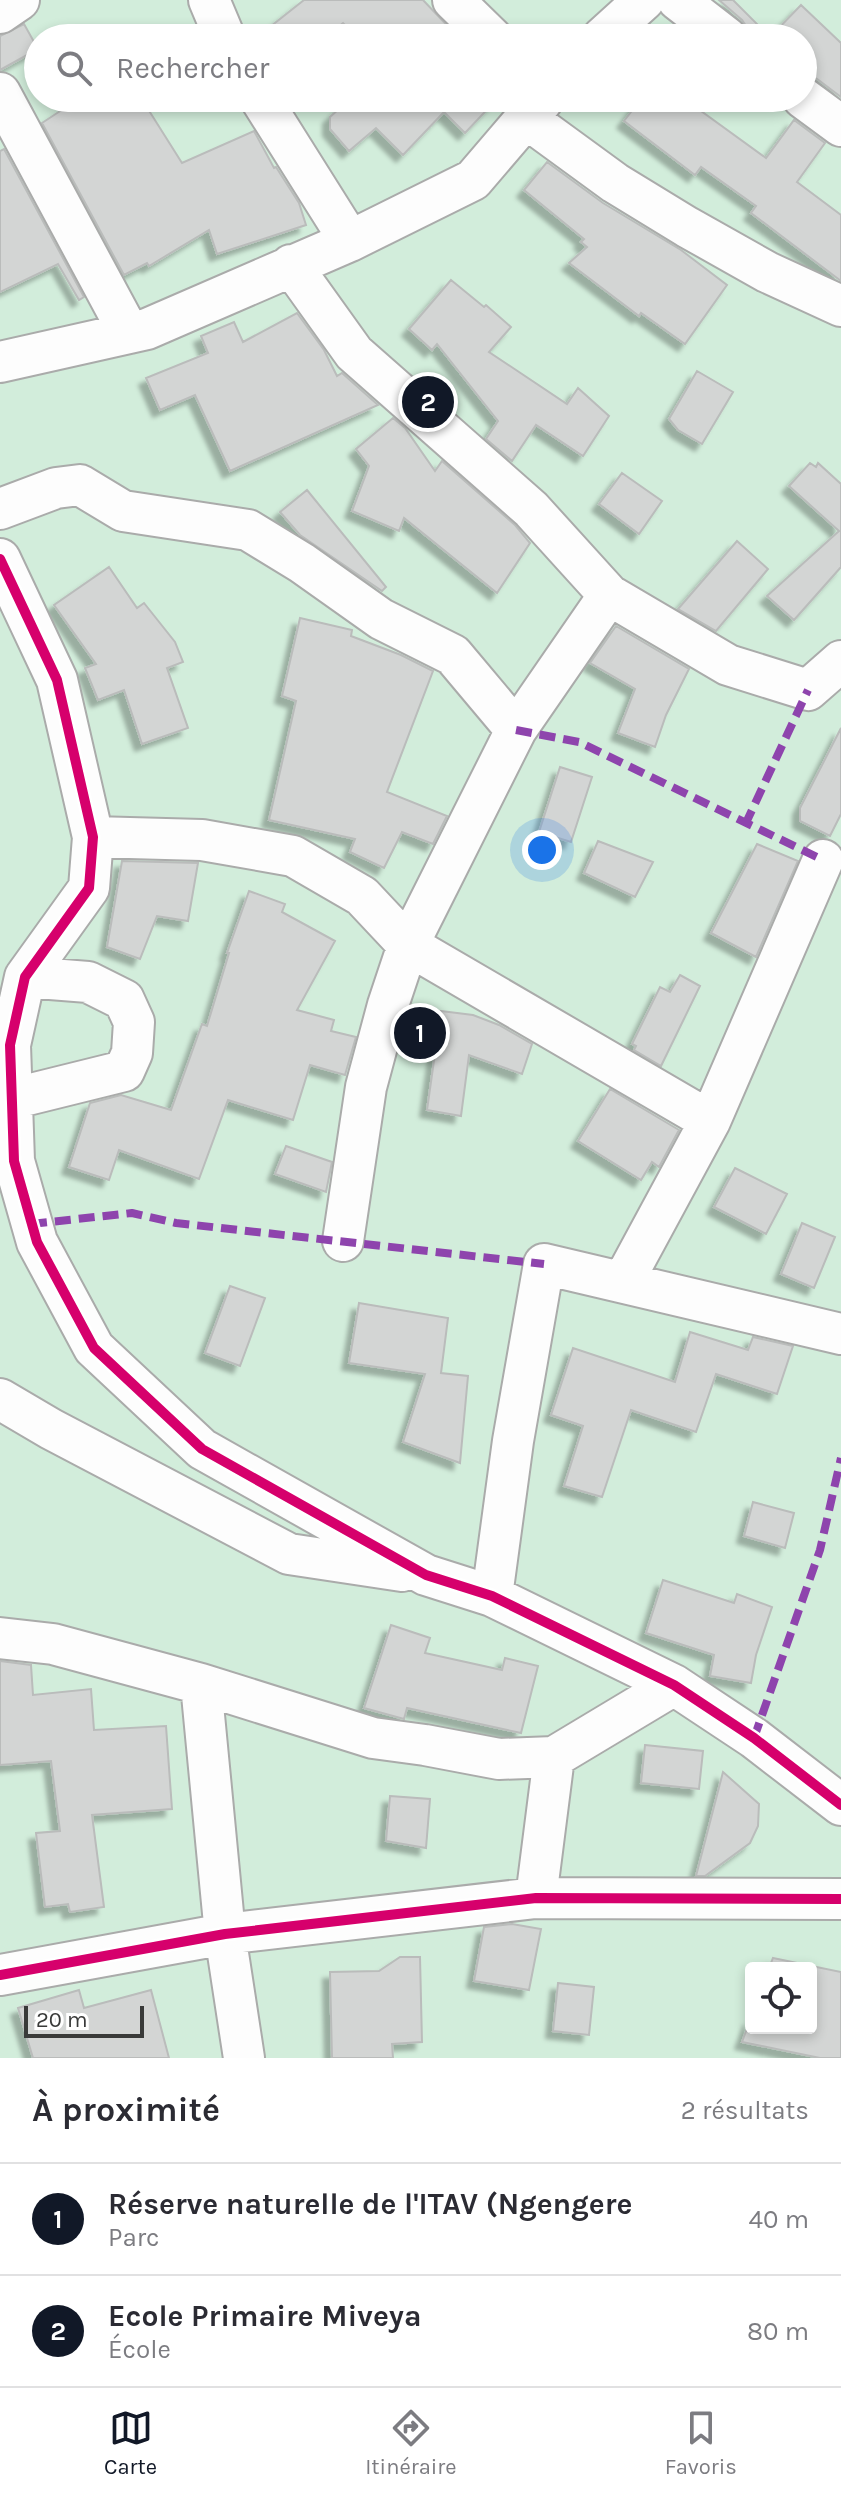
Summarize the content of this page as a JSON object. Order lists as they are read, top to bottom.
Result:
{
  "scale_bar": "20 m",
  "page": {
    "search": "Rechercher",
    "pins": ["2", "1"],
    "scale": "20 m",
    "heading": ["À proximité", "2 résultats"],
    "list": [
      {
        "mark": "1",
        "name": "Réserve naturelle de l'ITAV (Ngengere",
        "note": "Parc",
        "value": "40 m"
      },
      {
        "mark": "2",
        "name": "Ecole Primaire Miveya",
        "note": "École",
        "value": "80 m"
      }
    ],
    "nav": ["Carte", "Itinéraire", "Favoris"]
  }
}
